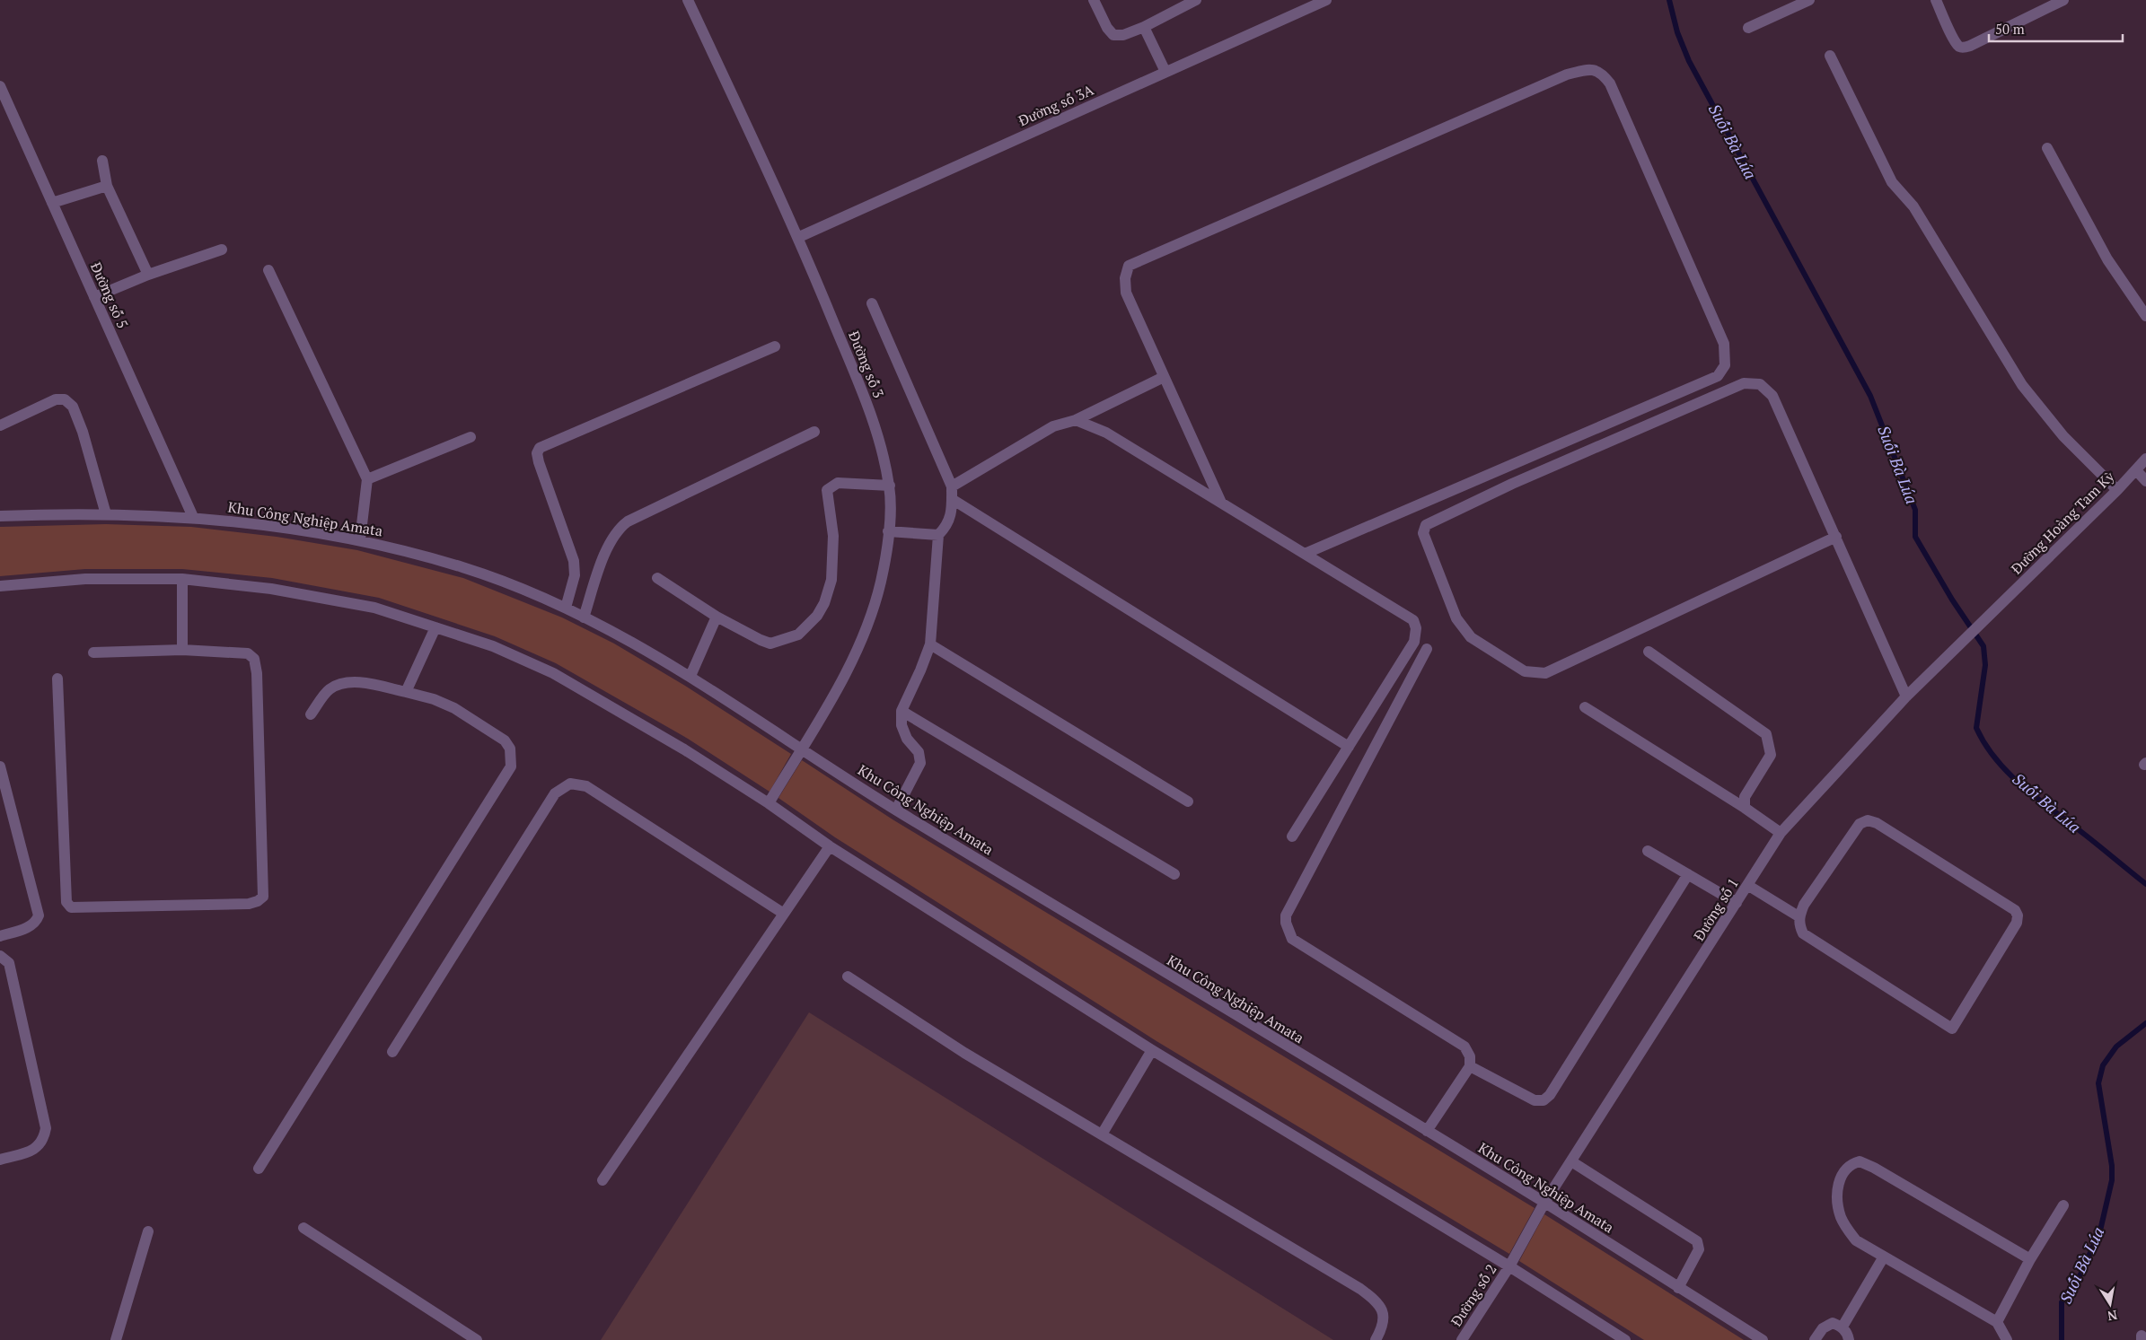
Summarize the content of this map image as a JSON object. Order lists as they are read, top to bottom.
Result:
{
  "streets": {
    "street": [
      "Đường số 3A",
      "Đường số 5",
      "Đường số 3",
      "Khu Công Nghiệp Amata",
      "Đường Hoàng Tam Kỳ",
      "Đường số 1",
      "Đường số 2"
    ]
  },
  "crossings": [
    ["Đường số 3A", "Đường số 3"],
    ["Đường số 5", "Khu Công Nghiệp Amata"],
    ["Đường số 3", "Khu Công Nghiệp Amata"],
    ["Khu Công Nghiệp Amata", "Đường số 1"],
    ["Khu Công Nghiệp Amata", "Đường số 2"],
    ["Đường Hoàng Tam Kỳ", "Đường số 1"],
    ["Đường số 1", "Đường số 2"]
  ],
  "water": ["Suối Bà Lúa"],
  "scale_bar": "50 m",
  "north": "bottom"
}
